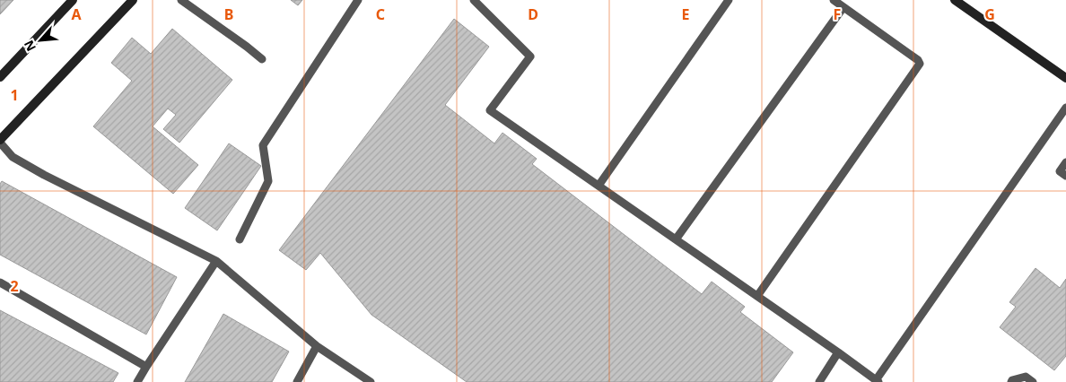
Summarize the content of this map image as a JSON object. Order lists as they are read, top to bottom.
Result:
{
  "north": "bottom left",
  "grid": {
    "columns": [
      "A",
      "B",
      "C",
      "D",
      "E",
      "F",
      "G"
    ],
    "rows": ["1", "2"]
  }
}
